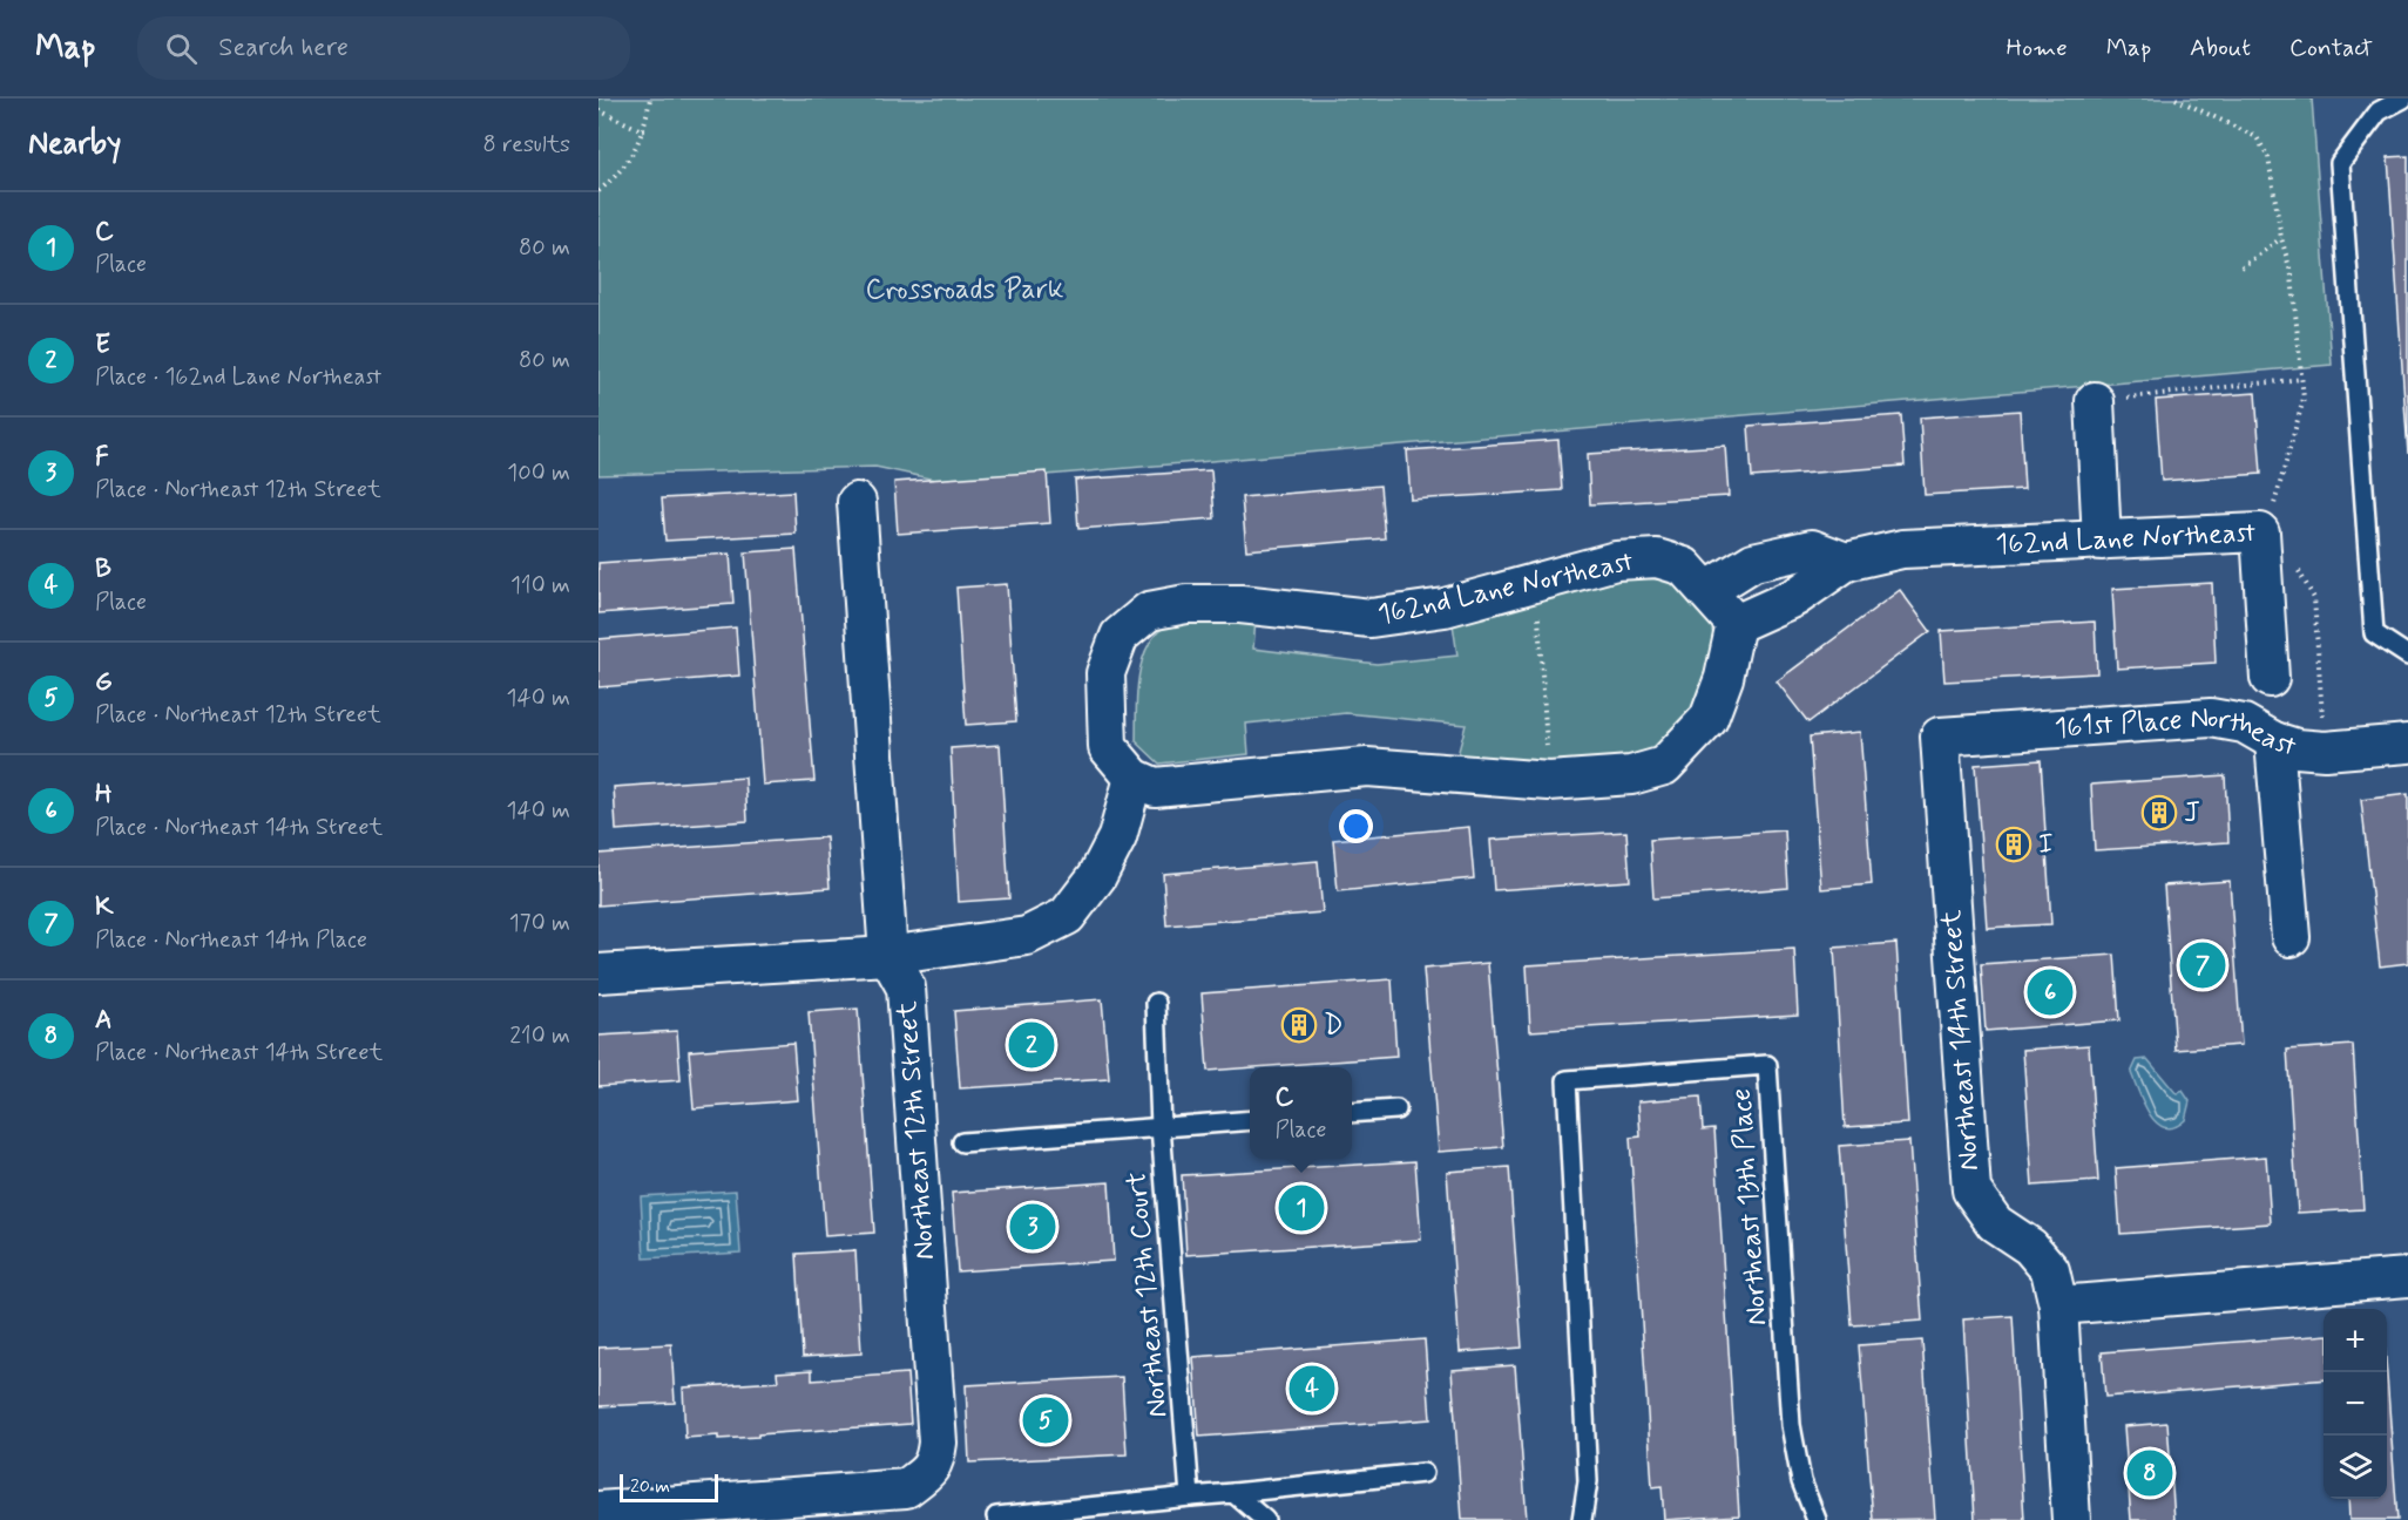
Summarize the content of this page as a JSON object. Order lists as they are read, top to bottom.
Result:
{
  "streets": {
    "street": [
      "162nd Lane Northeast",
      "161st Place Northeast",
      "Northeast 14th Street",
      "Northeast 12th Street"
    ],
    "lane": ["Northeast 13th Place", "Northeast 12th Court"]
  },
  "crossings": [
    ["161st Place Northeast", "Northeast 14th Street"]
  ],
  "parks": ["Crossroads Park"],
  "places": {
    "building": ["J", "I", "D"]
  },
  "scale_bar": "20 m",
  "page": {
    "header": "Map",
    "search": "Search here",
    "nav": [
      "Home",
      "Map",
      "About",
      "Contact"
    ],
    "heading": ["Nearby", "8 results"],
    "list": [
      {
        "mark": "1",
        "name": "C",
        "note": "Place",
        "value": "80 m"
      },
      {
        "mark": "2",
        "name": "E",
        "note": "Place · 162nd Lane Northeast",
        "value": "80 m"
      },
      {
        "mark": "3",
        "name": "F",
        "note": "Place · Northeast 12th Street",
        "value": "100 m"
      },
      {
        "mark": "4",
        "name": "B",
        "note": "Place",
        "value": "110 m"
      },
      {
        "mark": "5",
        "name": "G",
        "note": "Place · Northeast 12th Street",
        "value": "140 m"
      },
      {
        "mark": "6",
        "name": "H",
        "note": "Place · Northeast 14th Street",
        "value": "140 m"
      },
      {
        "mark": "7",
        "name": "K",
        "note": "Place · Northeast 14th Place",
        "value": "170 m"
      },
      {
        "mark": "8",
        "name": "A",
        "note": "Place · Northeast 14th Street",
        "value": "210 m"
      }
    ],
    "pins": [
      "7",
      "6",
      "2",
      "1",
      "3",
      "4",
      "5",
      "8"
    ],
    "popup": ["C", "Place"],
    "map_buttons": ["+", "−"],
    "scale": "20 m"
  }
}
